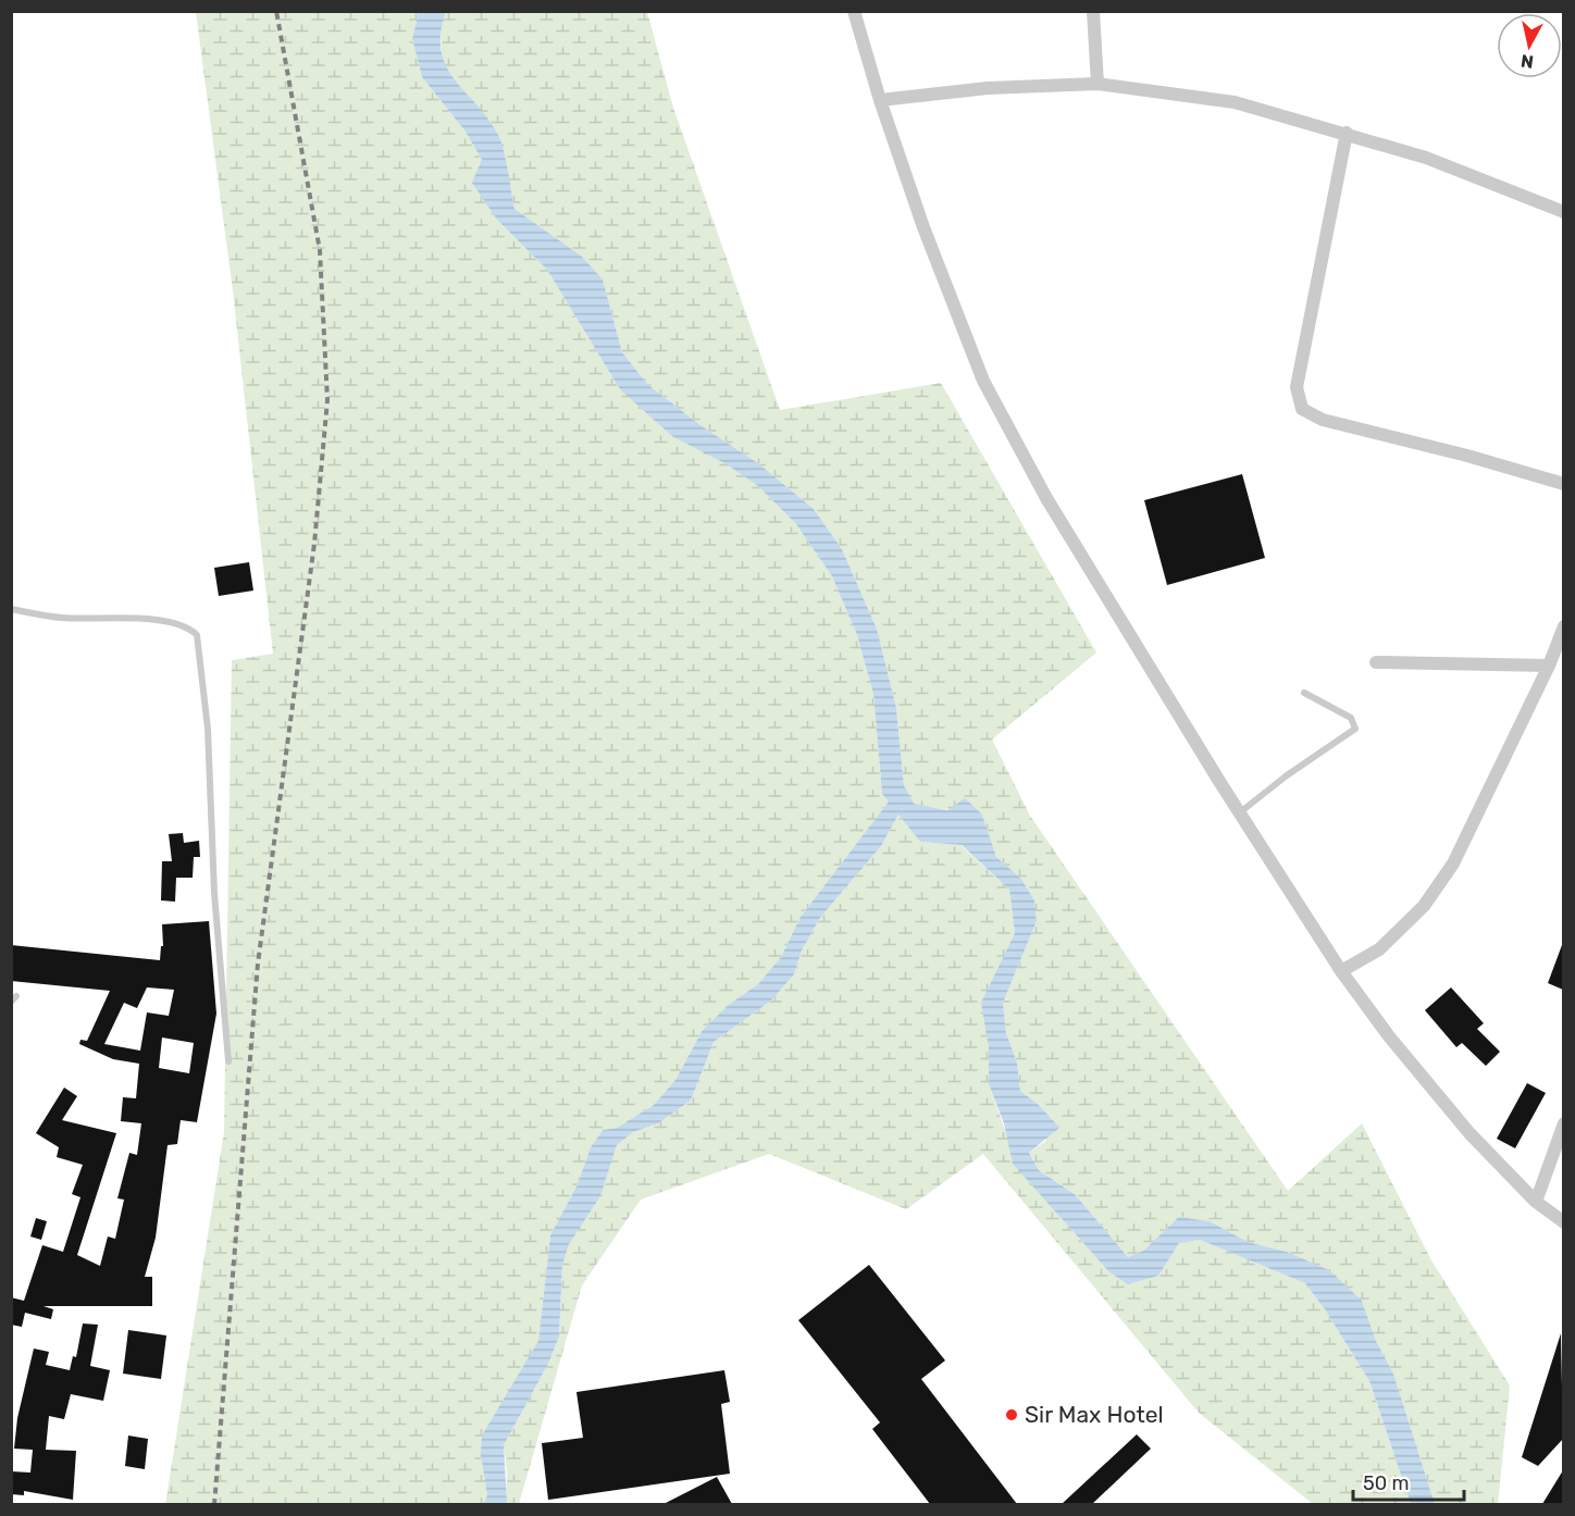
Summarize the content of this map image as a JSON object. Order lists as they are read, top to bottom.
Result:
{
  "places": ["Sir Max Hotel"],
  "scale_bar": "50 m",
  "north": "bottom"
}
